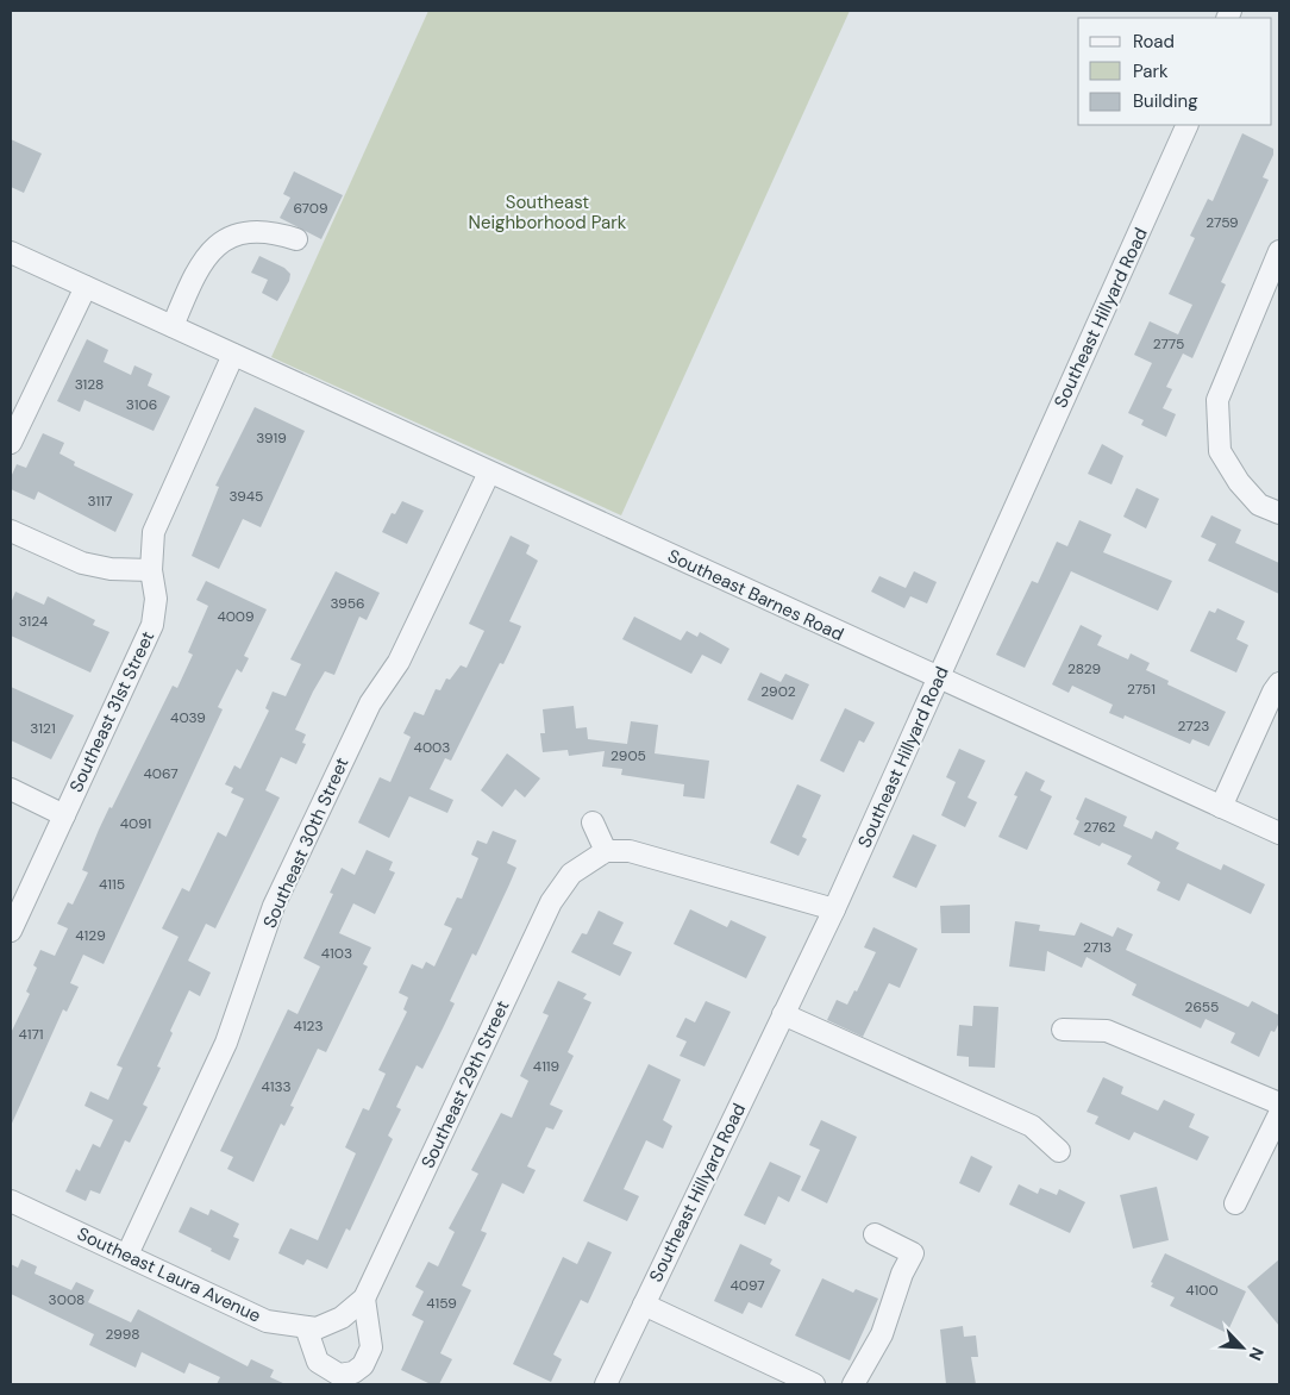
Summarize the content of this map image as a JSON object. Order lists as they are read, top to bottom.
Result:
{
  "streets": {
    "street": [
      "Southeast Hillyard Road",
      "Southeast Barnes Road",
      "Southeast 31st Street",
      "Southeast 30th Street",
      "Southeast 29th Street",
      "Southeast Laura Avenue"
    ]
  },
  "crossings": [
    ["Southeast Hillyard Road", "Southeast Barnes Road"],
    ["Southeast Barnes Road", "Southeast 31st Street"],
    ["Southeast Barnes Road", "Southeast 30th Street"],
    ["Southeast 30th Street", "Southeast Laura Avenue"],
    ["Southeast 29th Street", "Southeast Laura Avenue"]
  ],
  "parks": ["Southeast Neighborhood Park"],
  "house_numbers": [
    "6709",
    "2759",
    "2775",
    "3128",
    "3106",
    "3919",
    "3945",
    "3117",
    "3956",
    "4009",
    "3124",
    "2829",
    "2751",
    "2902",
    "4039",
    "2723",
    "3121",
    "4003",
    "2905",
    "4067",
    "4091",
    "2762",
    "4115",
    "4129",
    "2713",
    "4103",
    "2655",
    "4123",
    "4171",
    "4119",
    "4133",
    "4097",
    "4100",
    "3008",
    "4159",
    "2998"
  ],
  "legend": ["Road", "Park", "Building"],
  "north": "bottom right"
}
